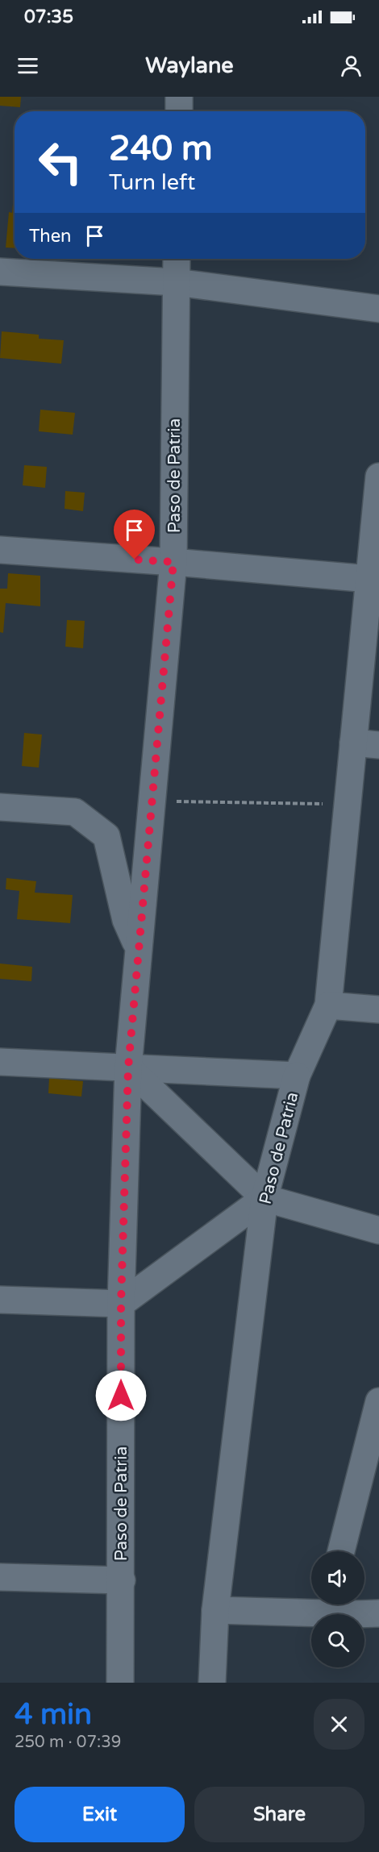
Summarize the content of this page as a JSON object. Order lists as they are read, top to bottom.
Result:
{
  "streets": {
    "street": ["Paso de Patria"]
  },
  "page": {
    "status": "07:35",
    "header": "Waylane",
    "turn": ["240 m", "Turn left"],
    "then": "Then",
    "heading": ["4 min", "250 m · 07:39"],
    "buttons": ["Exit", "Share"]
  }
}
